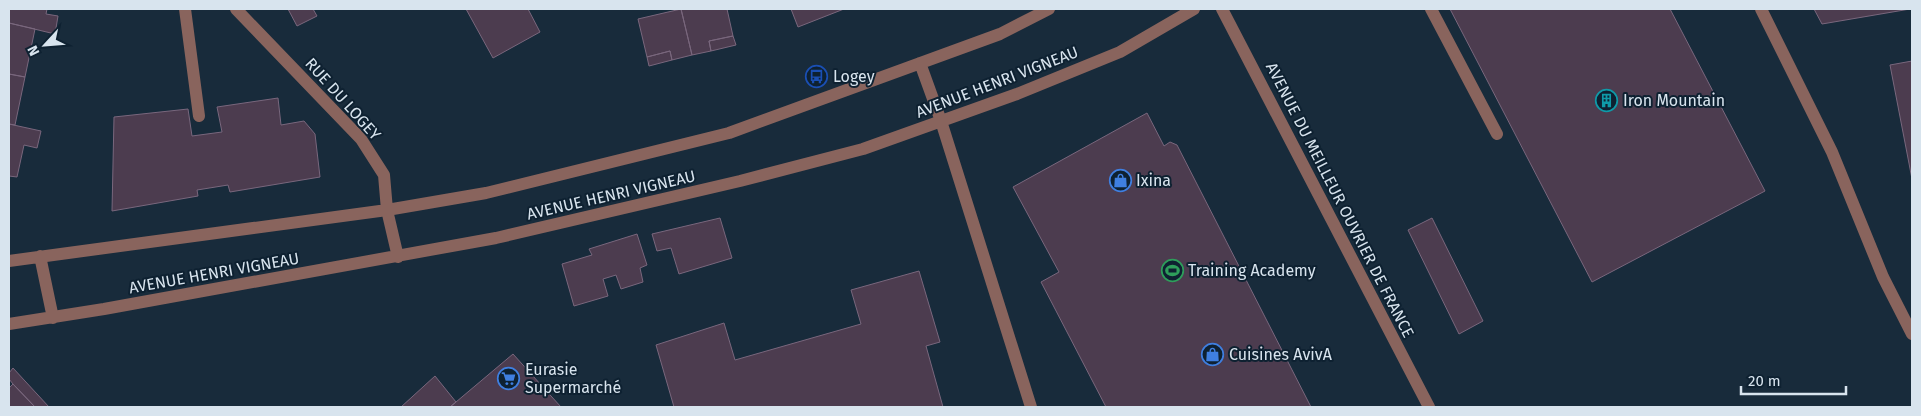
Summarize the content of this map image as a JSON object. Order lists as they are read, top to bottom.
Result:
{
  "streets": {
    "street": ["AVENUE HENRI VIGNEAU", "RUE DU LOGEY", "AVENUE DU MEILLEUR OUVRIER DE FRANCE"]
  },
  "crossings": [
    ["AVENUE HENRI VIGNEAU", "RUE DU LOGEY"]
  ],
  "places": {
    "bus stop": ["Logey"],
    "building": ["Iron Mountain"],
    "shop": ["Ixina", "Cuisines AvivA"],
    "sports": ["Training Academy"],
    "supermarket": ["Eurasie Supermarché"]
  },
  "scale_bar": "20 m",
  "north": "bottom left"
}
